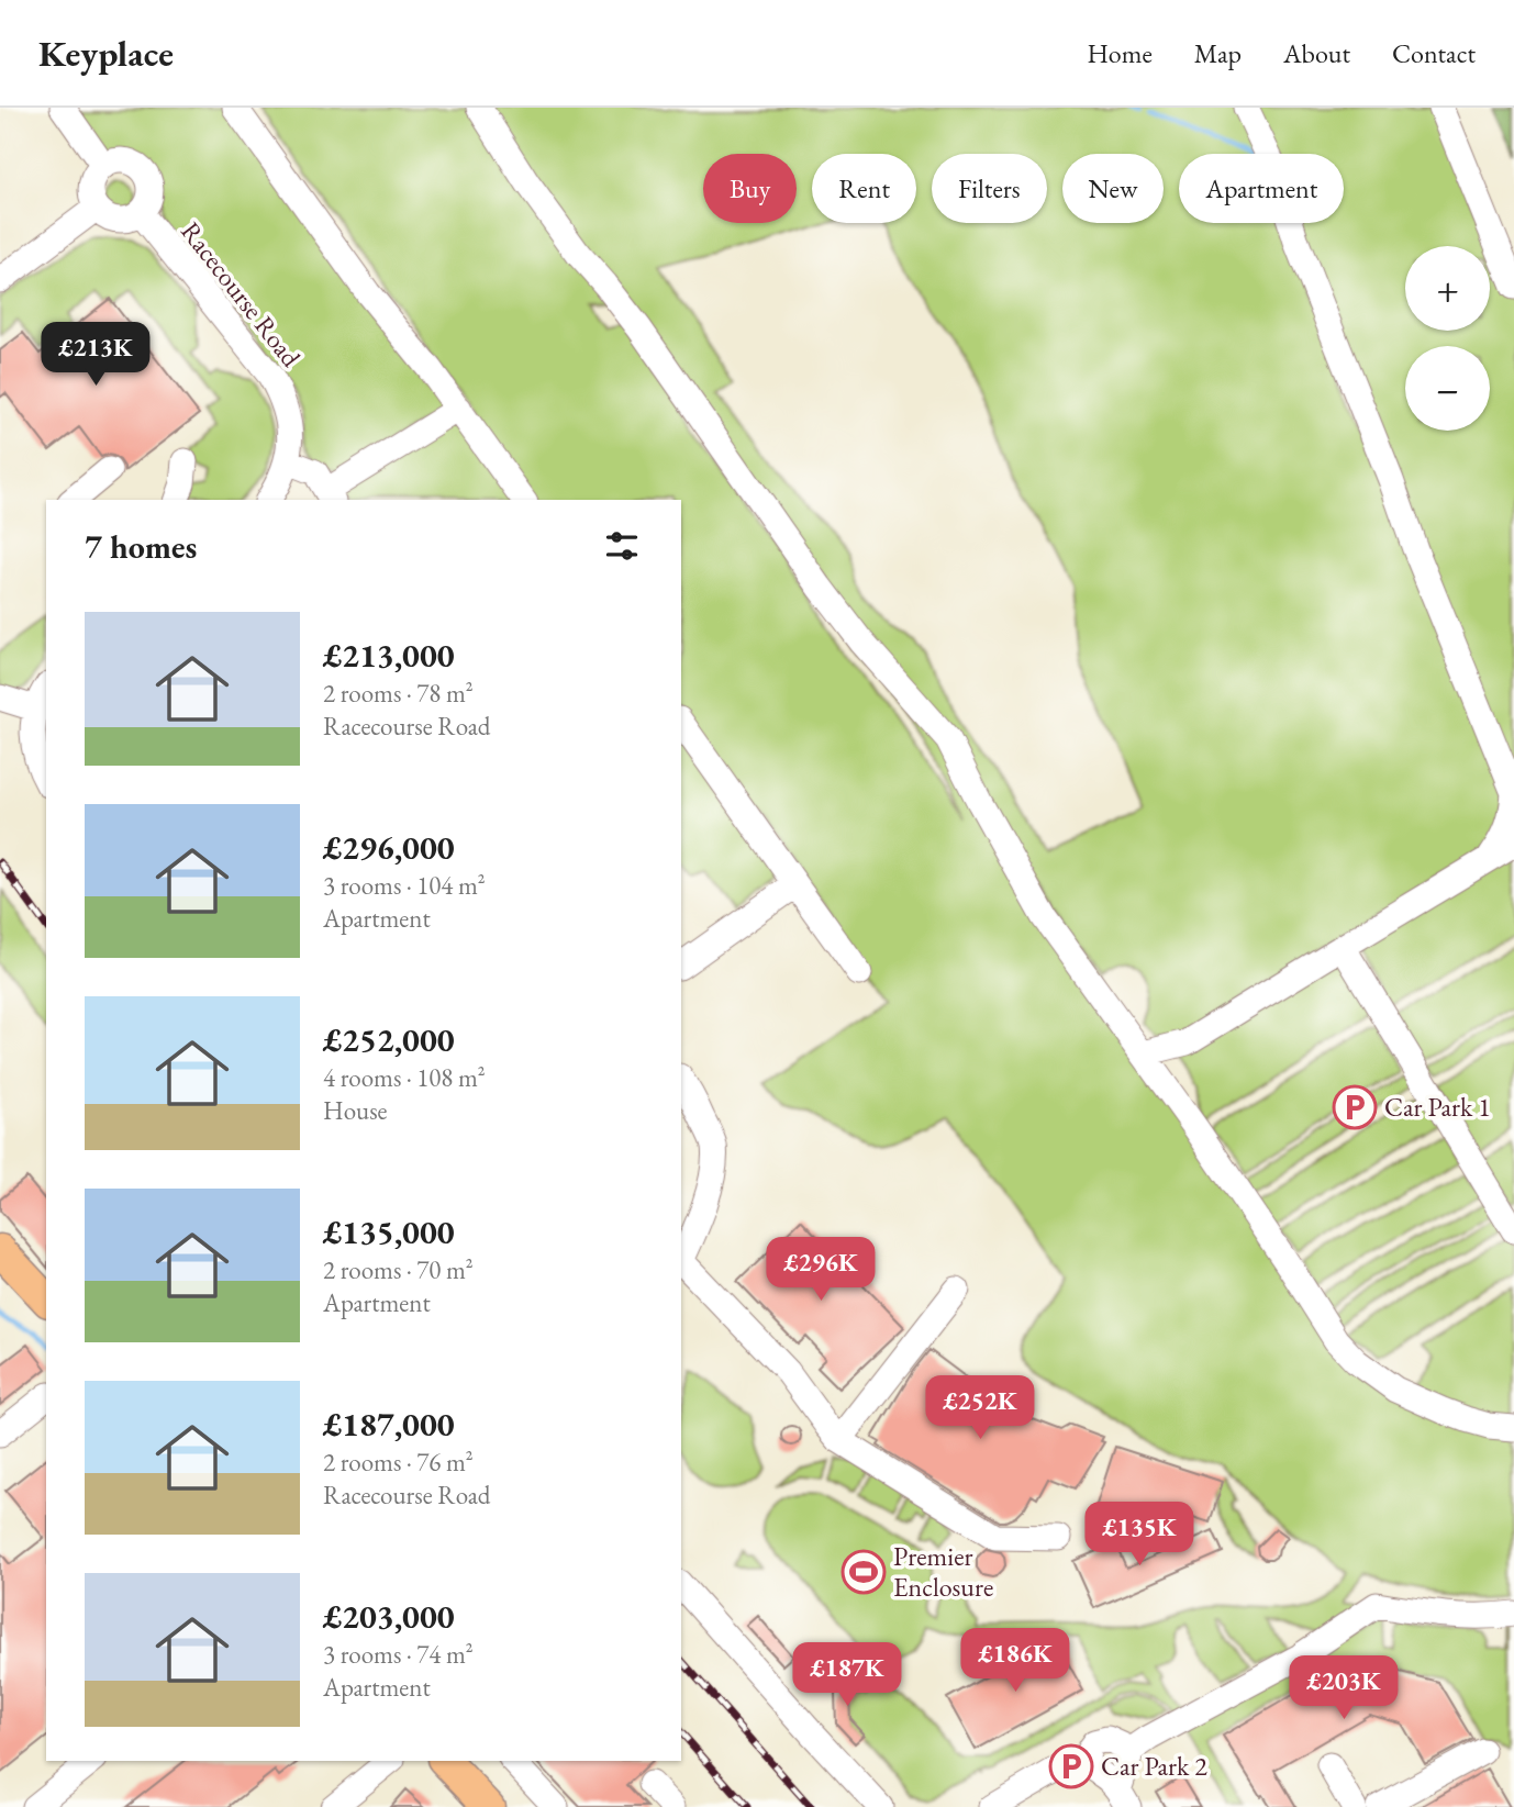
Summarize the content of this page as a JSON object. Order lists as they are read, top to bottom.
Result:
{
  "streets": {
    "street": ["Racecourse Road"]
  },
  "places": {
    "parking": ["Car Park 1", "Car Park 2"],
    "sports": ["Premier Enclosure"]
  },
  "page": {
    "header": "Keyplace",
    "nav": [
      "Home",
      "Map",
      "About",
      "Contact"
    ],
    "chip": [
      "Buy",
      "Rent",
      "Filters",
      "New",
      "Apartment"
    ],
    "map_buttons": ["+", "−"],
    "price": [
      "£213K",
      "£296K",
      "£252K",
      "£135K",
      "£186K",
      "£187K",
      "£203K"
    ],
    "heading": "7 homes",
    "list": [
      {
        "name": "£213,000",
        "note": "2 rooms · 78 m² · Racecourse Road"
      },
      {
        "name": "£296,000",
        "note": "3 rooms · 104 m² · Apartment"
      },
      {
        "name": "£252,000",
        "note": "4 rooms · 108 m² · House"
      },
      {
        "name": "£135,000",
        "note": "2 rooms · 70 m² · Apartment"
      },
      {
        "name": "£187,000",
        "note": "2 rooms · 76 m² · Racecourse Road"
      },
      {
        "name": "£203,000",
        "note": "3 rooms · 74 m² · Apartment"
      }
    ]
  }
}
